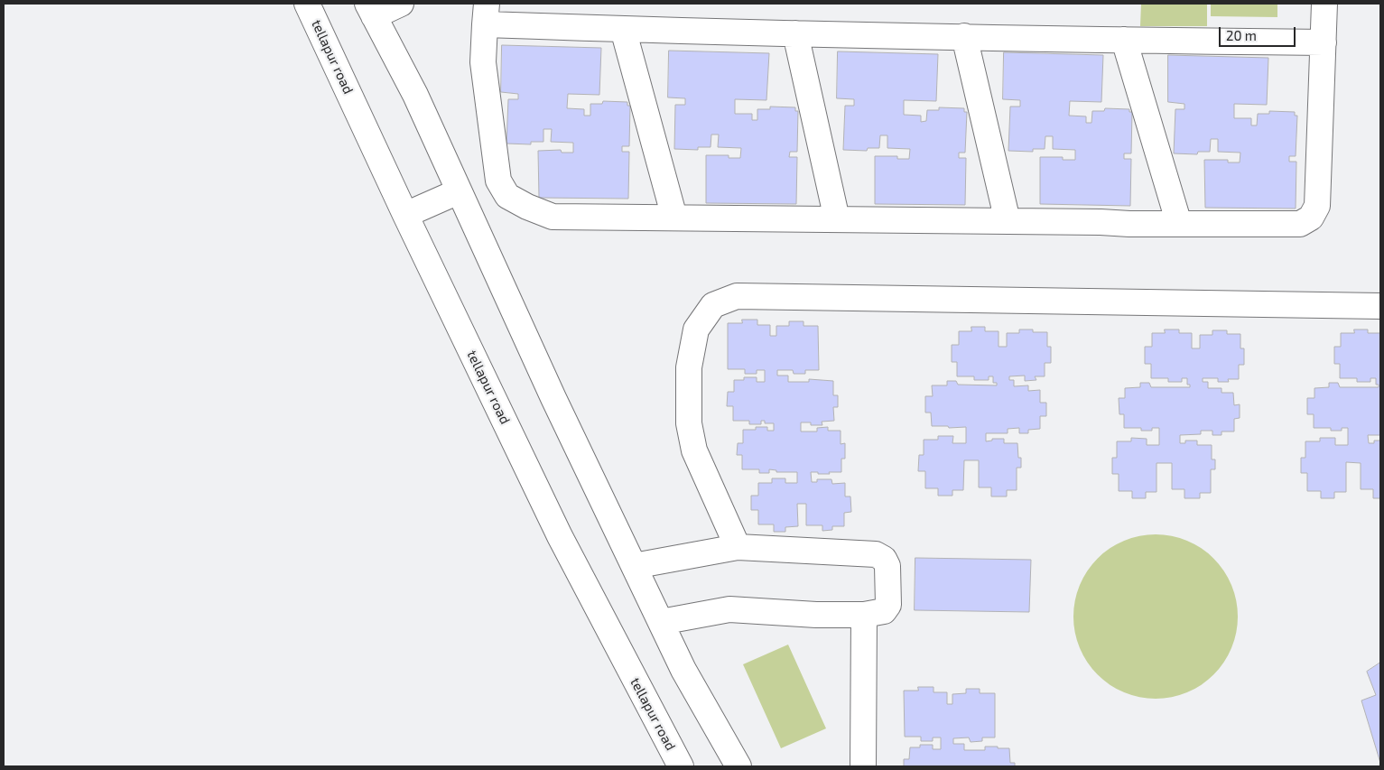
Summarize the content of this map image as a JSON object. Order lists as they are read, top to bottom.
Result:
{
  "streets": {
    "street": ["tellapur road"]
  },
  "scale_bar": "20 m"
}
